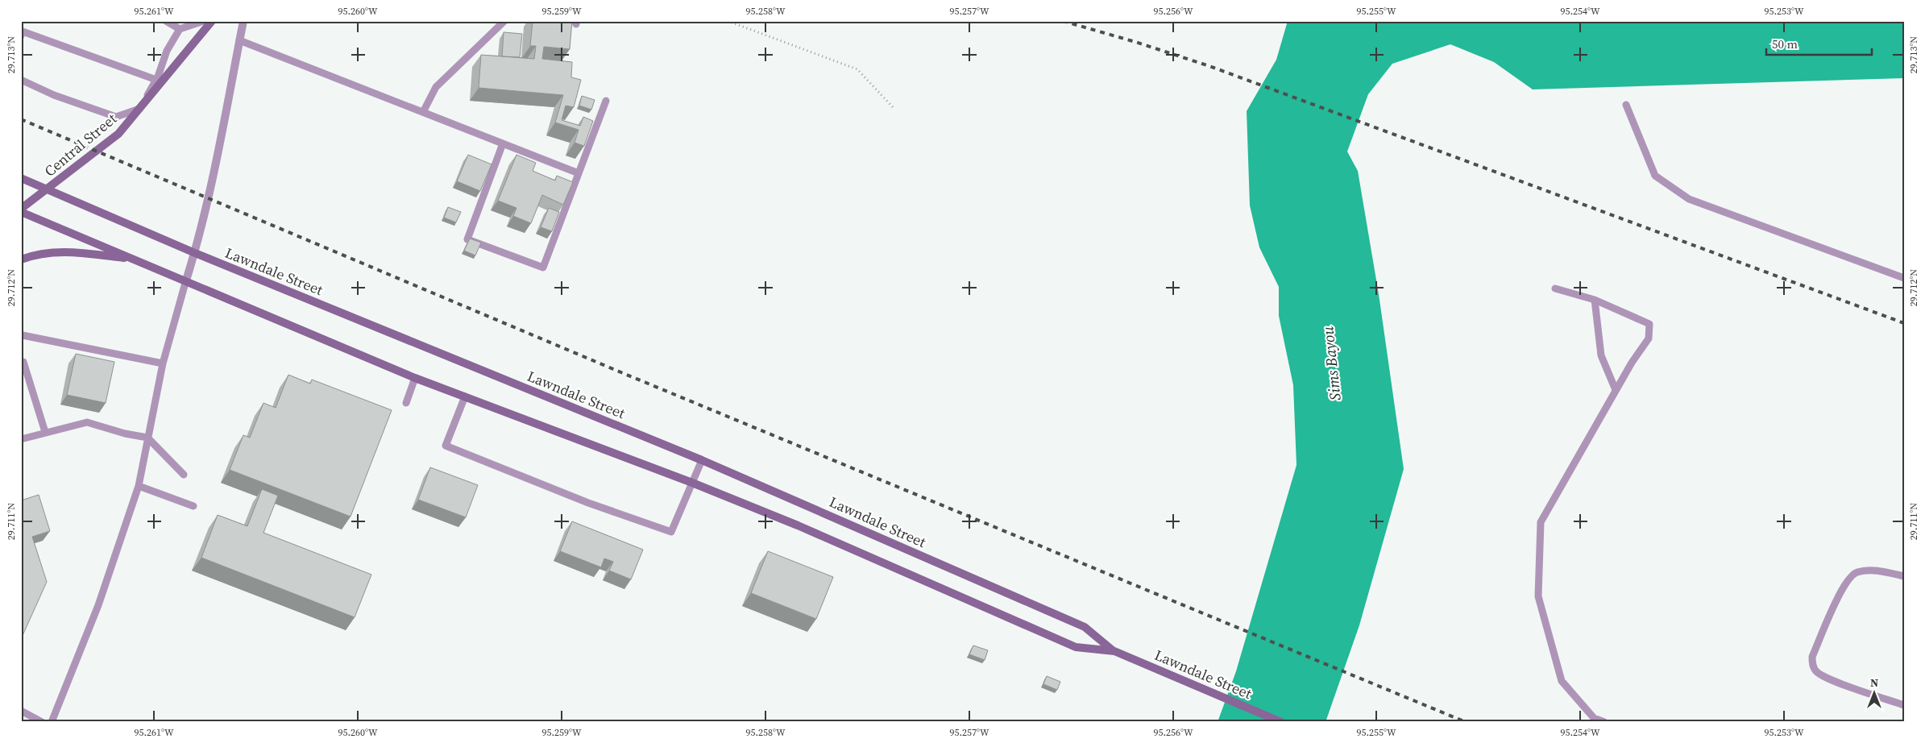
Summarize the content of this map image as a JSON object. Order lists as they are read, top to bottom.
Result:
{
  "streets": {
    "main road": ["Central Street", "Lawndale Street"]
  },
  "water": ["Sims Bayou"],
  "scale_bar": "50 m",
  "north": "top",
  "coordinates": [
    "95.261°W",
    "95.260°W",
    "95.259°W",
    "95.258°W",
    "95.257°W",
    "95.256°W",
    "95.255°W",
    "95.254°W",
    "95.253°W",
    "29.713°N",
    "29.712°N",
    "29.711°N"
  ]
}
